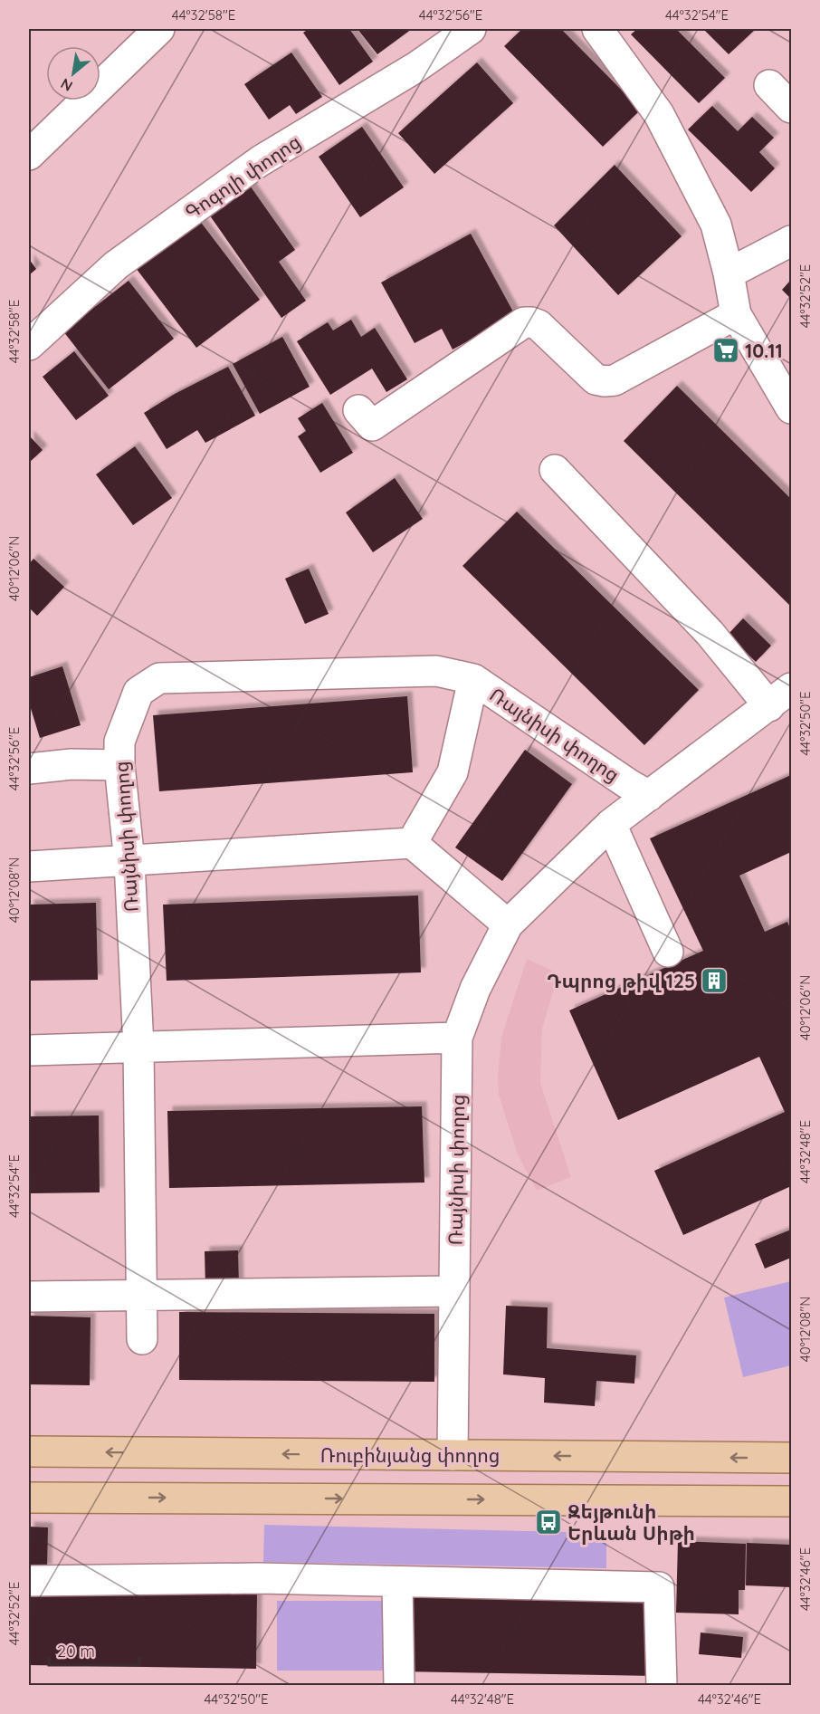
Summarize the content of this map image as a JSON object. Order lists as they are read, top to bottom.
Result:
{
  "streets": {
    "main road": ["Ռուբինյանց փողոց"],
    "street": ["Գոգոլի փողոց", "Ռայնիսի փողոց"]
  },
  "crossings": [
    ["Ռայնիսի փողոց", "Ռուբինյանց փողոց"]
  ],
  "places": {
    "supermarket": ["10.11"],
    "building": ["Դպրոց թիվ 125"],
    "bus stop": ["Զեյթունի Երևան Սիթի"]
  },
  "scale_bar": "20 m",
  "north": "bottom left",
  "coordinates": [
    "44°32'58\"E",
    "44°32'56\"E",
    "44°32'54\"E",
    "44°32'52\"E",
    "40°12'06\"N",
    "44°32'50\"E",
    "40°12'08\"N",
    "44°32'48\"E",
    "44°32'46\"E"
  ]
}
